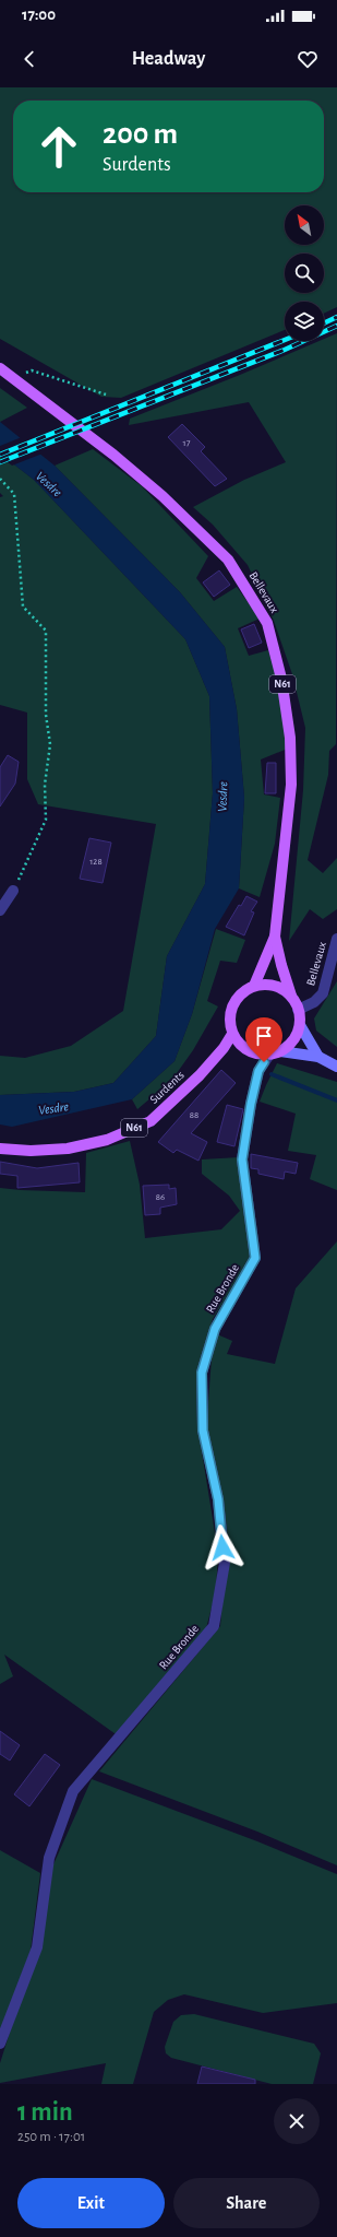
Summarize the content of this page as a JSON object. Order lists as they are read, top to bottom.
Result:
{
  "streets": {
    "main road": ["Bellevaux", "N61", "Surdents"],
    "street": ["Rue Bronde"]
  },
  "crossings": [
    ["Bellevaux", "N61"],
    ["Bellevaux", "Surdents"],
    ["Bellevaux", "Rue Bronde"],
    ["N61", "Surdents"],
    ["N61", "Rue Bronde"],
    ["Surdents", "Rue Bronde"]
  ],
  "water": ["Vesdre"],
  "house_numbers": [
    "17",
    "128",
    "88",
    "86"
  ],
  "north": "top left",
  "page": {
    "status": "17:00",
    "header": "Headway",
    "turn": ["200 m", "Surdents"],
    "heading": ["1 min", "250 m · 17:01"],
    "buttons": ["Exit", "Share"]
  }
}
